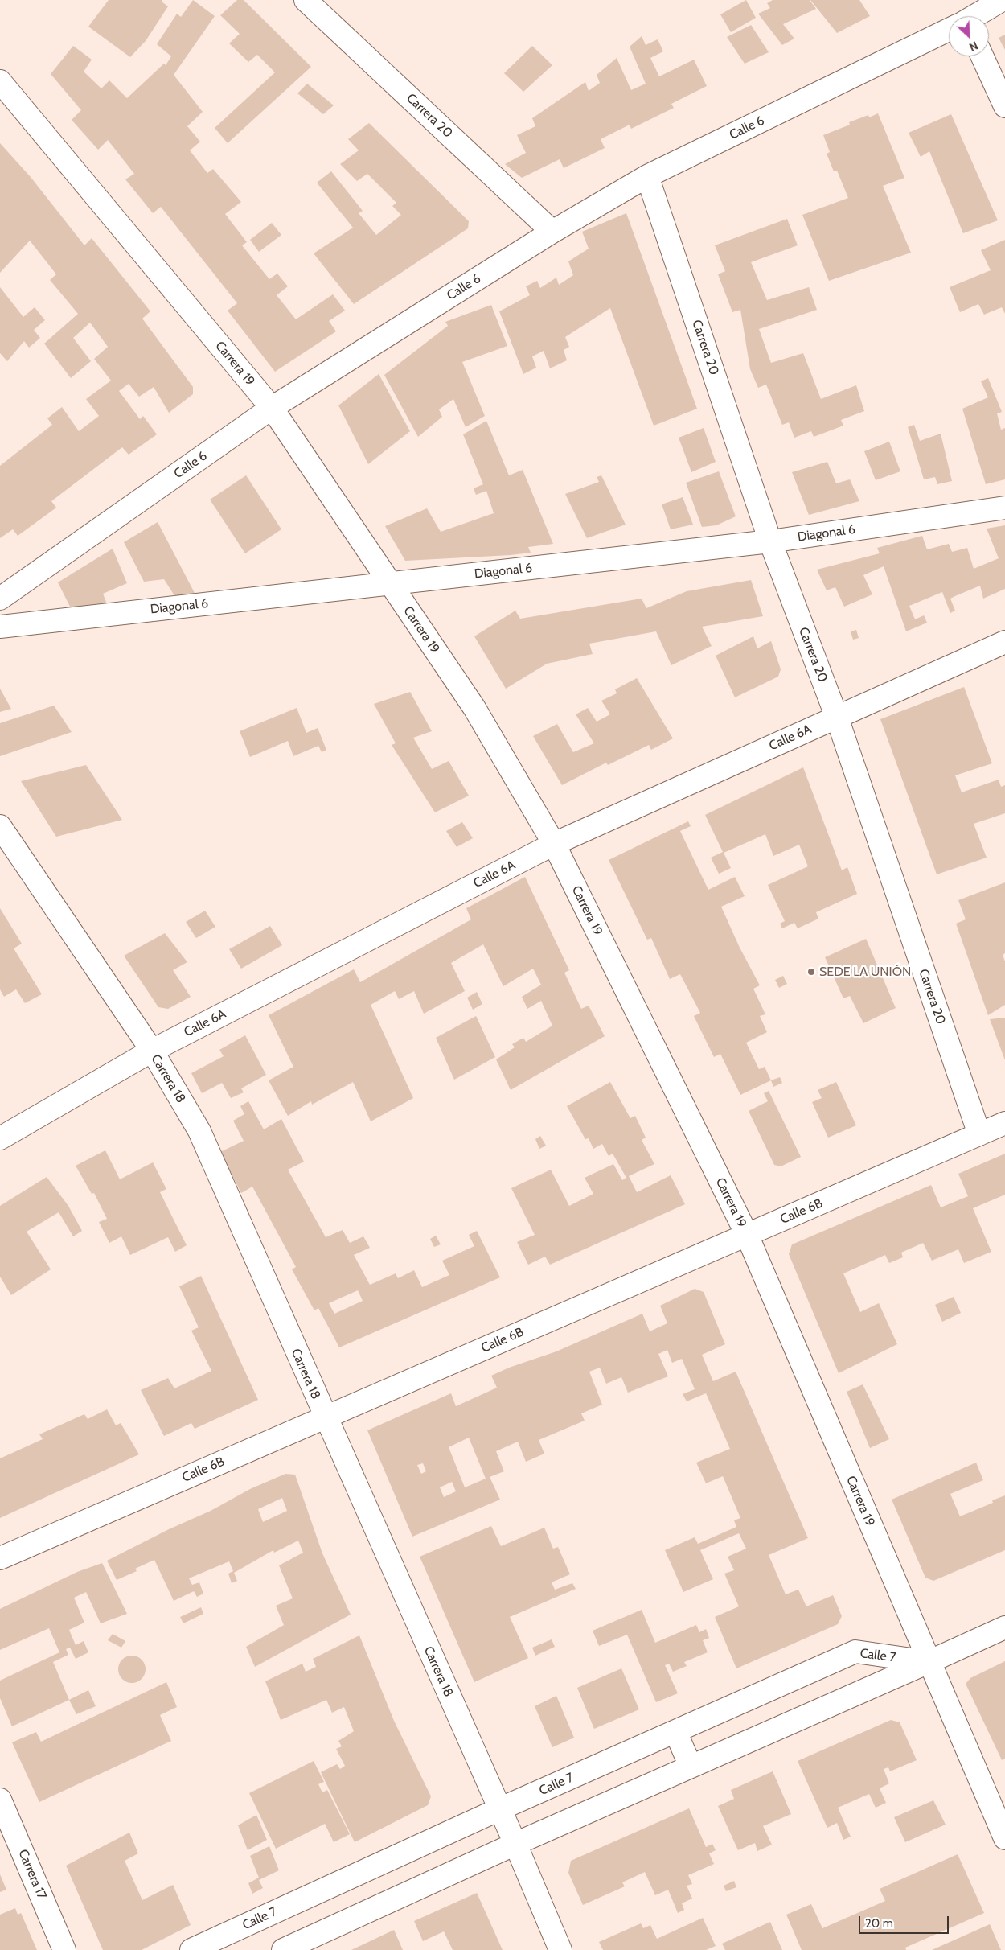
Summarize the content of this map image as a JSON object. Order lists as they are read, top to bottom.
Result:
{
  "streets": {
    "street": [
      "Carrera 20",
      "Calle 6",
      "Carrera 19",
      "Diagonal 6",
      "Calle 6A",
      "Carrera 18",
      "Calle 6B",
      "Calle 7",
      "Carrera 17"
    ]
  },
  "crossings": [
    ["Carrera 20", "Calle 6"],
    ["Carrera 20", "Diagonal 6"],
    ["Carrera 20", "Calle 6A"],
    ["Carrera 20", "Calle 6B"],
    ["Calle 6", "Carrera 19"],
    ["Carrera 19", "Diagonal 6"],
    ["Carrera 19", "Calle 6A"],
    ["Carrera 19", "Calle 6B"],
    ["Carrera 19", "Calle 7"],
    ["Calle 6A", "Carrera 18"],
    ["Carrera 18", "Calle 6B"],
    ["Carrera 18", "Calle 7"]
  ],
  "places": ["SEDE LA UNIÓN"],
  "scale_bar": "20 m",
  "north": "bottom right"
}
